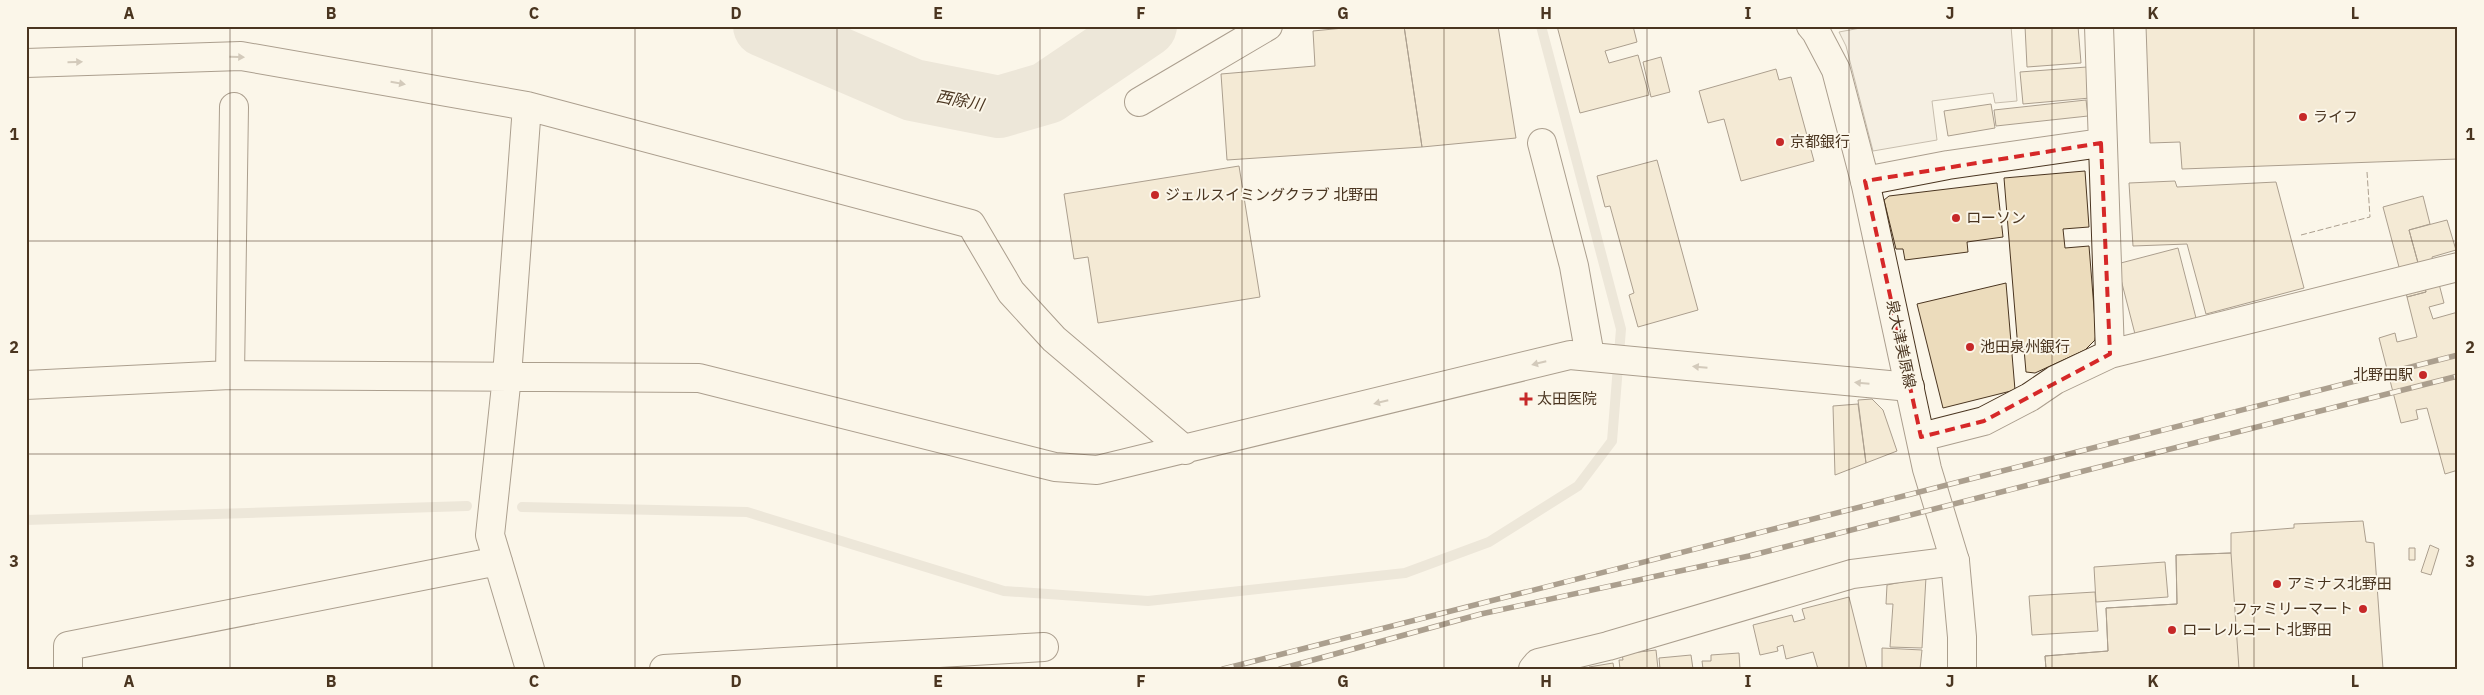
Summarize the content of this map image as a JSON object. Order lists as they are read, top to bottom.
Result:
{
  "streets": {
    "street": ["泉大津美原線"]
  },
  "water": ["西除川"],
  "places": {
    "other": [
      "ライフ",
      "京都銀行",
      "ジェルスイミングクラブ 北野田",
      "ローソン",
      "池田泉州銀行",
      "北野田駅",
      "アミナス北野田",
      "ファミリーマート",
      "ローレルコート北野田"
    ],
    "health": ["太田医院"]
  },
  "grid": {
    "columns": [
      "A",
      "B",
      "C",
      "D",
      "E",
      "F",
      "G",
      "H",
      "I",
      "J",
      "K",
      "L"
    ],
    "rows": ["1", "2", "3"]
  }
}
